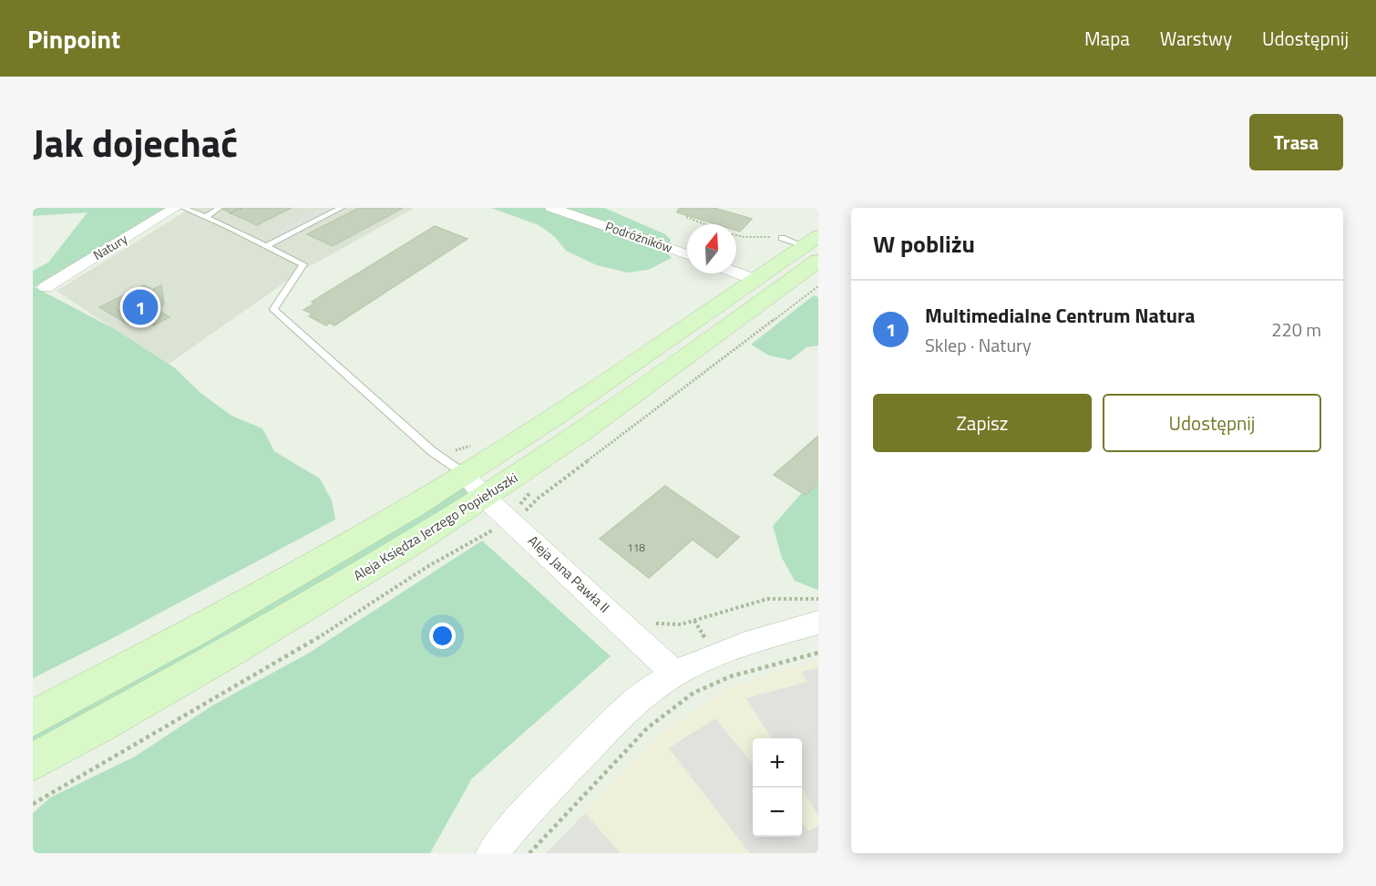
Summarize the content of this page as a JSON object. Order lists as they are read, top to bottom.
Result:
{
  "streets": {
    "main road": ["Aleja Księdza Jerzego Popiełuszki"],
    "street": ["Podróżników", "Natury", "Aleja Jana Pawła II"]
  },
  "crossings": [
    ["Aleja Księdza Jerzego Popiełuszki", "Aleja Jana Pawła II"]
  ],
  "house_numbers": ["118"],
  "north": "top",
  "page": {
    "header": "Pinpoint",
    "nav": ["Mapa", "Warstwy", "Udostępnij"],
    "title": "Jak dojechać",
    "buttons": [
      "Trasa",
      ["Zapisz", "Udostępnij"]
    ],
    "heading": "W pobliżu",
    "list": [
      {
        "mark": "1",
        "name": "Multimedialne Centrum Natura",
        "note": "Sklep · Natury",
        "value": "220 m"
      }
    ],
    "pins": "1",
    "map_buttons": ["+", "−"]
  }
}
